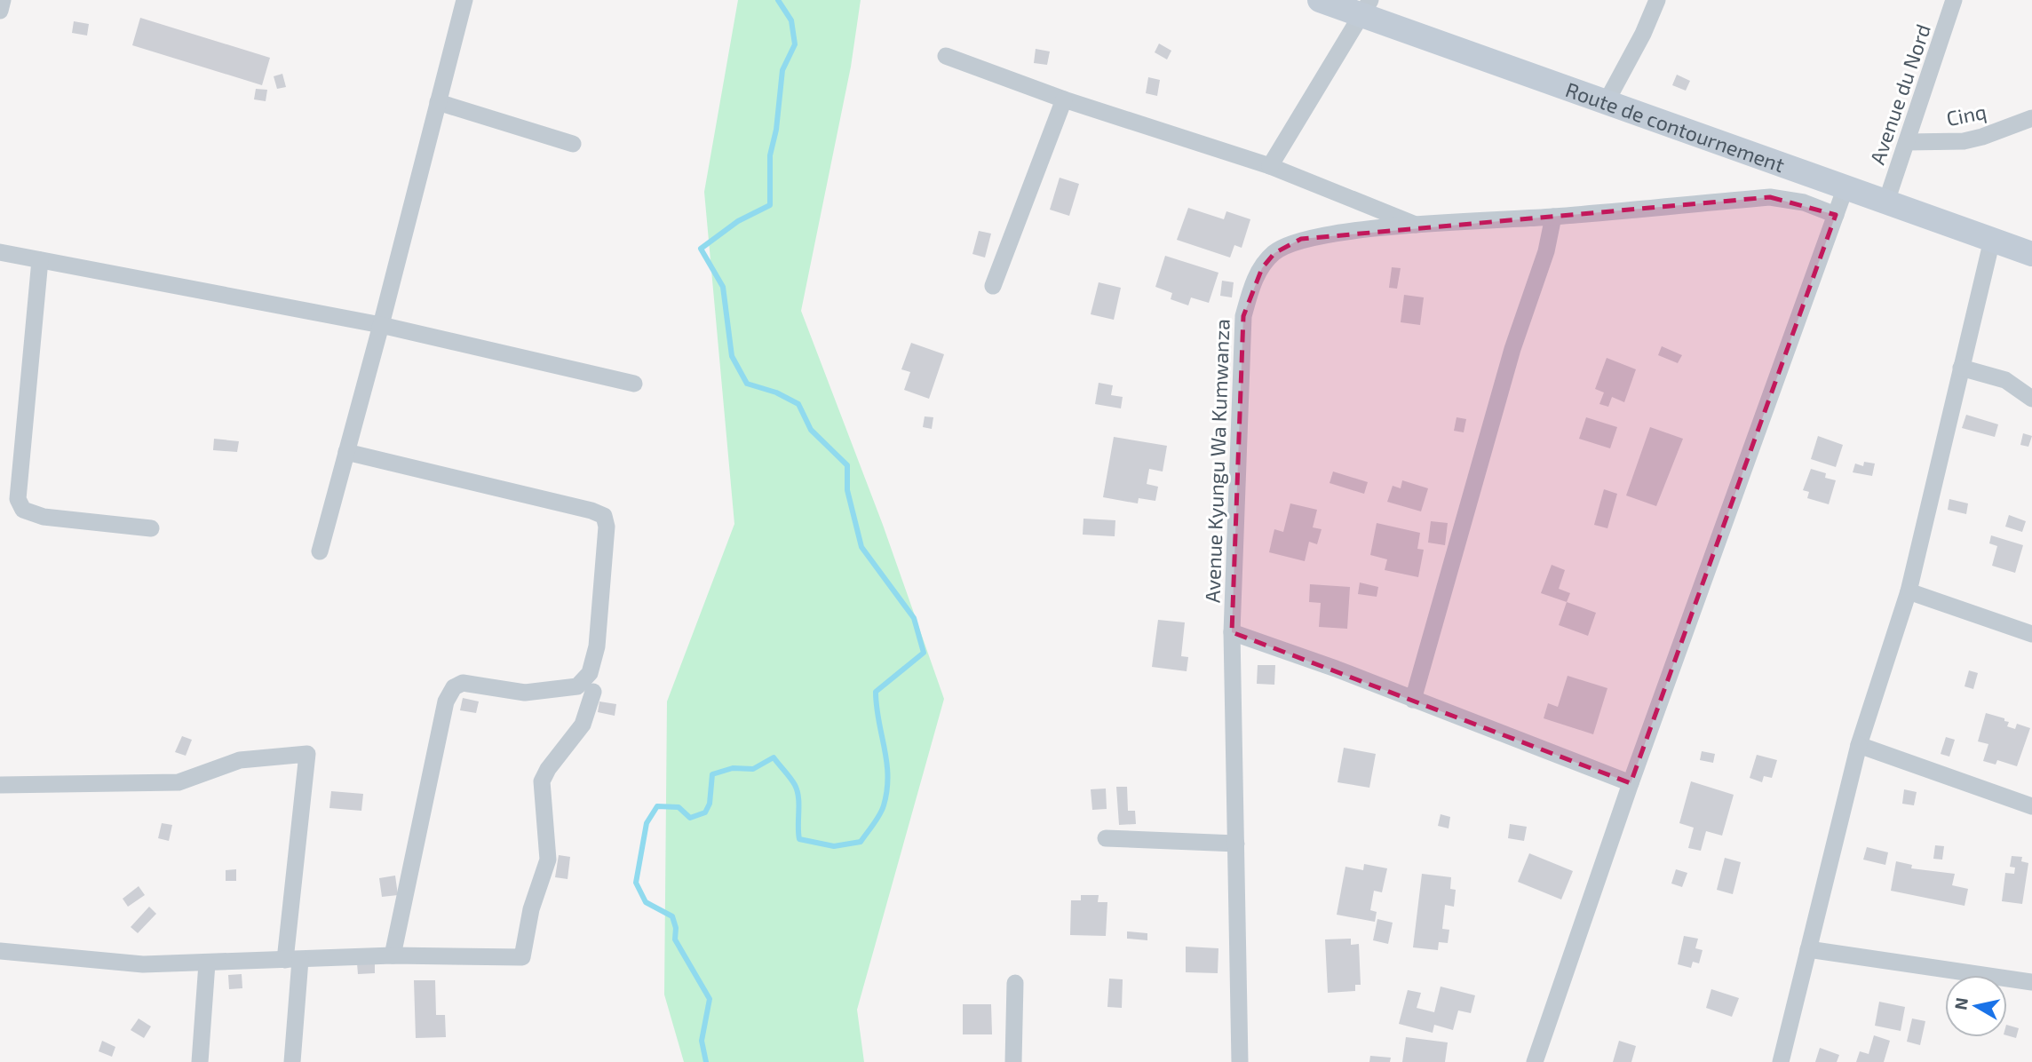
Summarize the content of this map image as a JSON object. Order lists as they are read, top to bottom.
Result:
{
  "streets": {
    "street": [
      "Avenue du Nord",
      "Cinq",
      "Route de contournement",
      "Avenue Kyungu Wa Kumwanza"
    ]
  },
  "crossings": [
    ["Avenue du Nord", "Cinq"],
    ["Avenue du Nord", "Route de contournement"]
  ],
  "north": "left"
}
